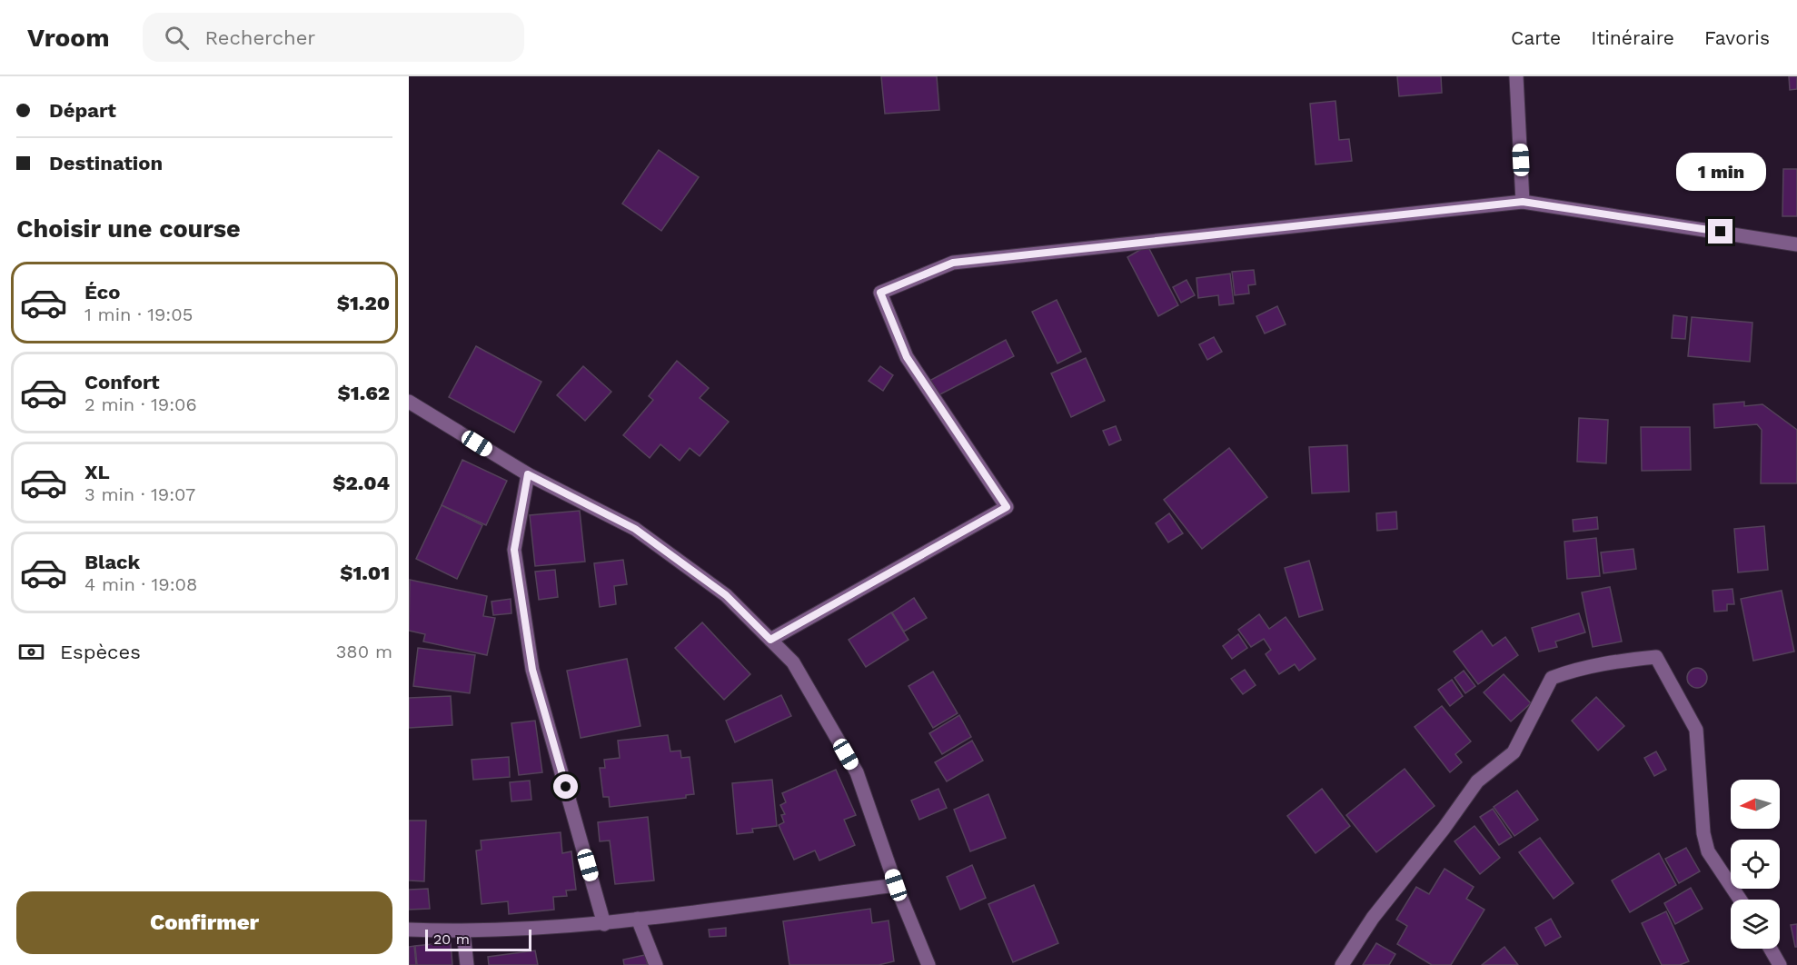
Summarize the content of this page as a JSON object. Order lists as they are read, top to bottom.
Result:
{
  "scale_bar": "20 m",
  "north": "left",
  "page": {
    "header": "Vroom",
    "search": "Rechercher",
    "nav": ["Carte", "Itinéraire", "Favoris"],
    "banner": ["Départ", "Destination"],
    "bubble": "1 min",
    "heading": "Choisir une course",
    "list": [
      {
        "name": "Éco",
        "note": "1 min · 19:05",
        "value": "$1.20"
      },
      {
        "name": "Confort",
        "note": "2 min · 19:06",
        "value": "$1.62"
      },
      {
        "name": "XL",
        "note": "3 min · 19:07",
        "value": "$2.04"
      },
      {
        "name": "Black",
        "note": "4 min · 19:08",
        "value": "$1.01"
      }
    ],
    "pay": ["Espèces", "380 m"],
    "buttons": "Confirmer",
    "scale": "20 m"
  }
}
